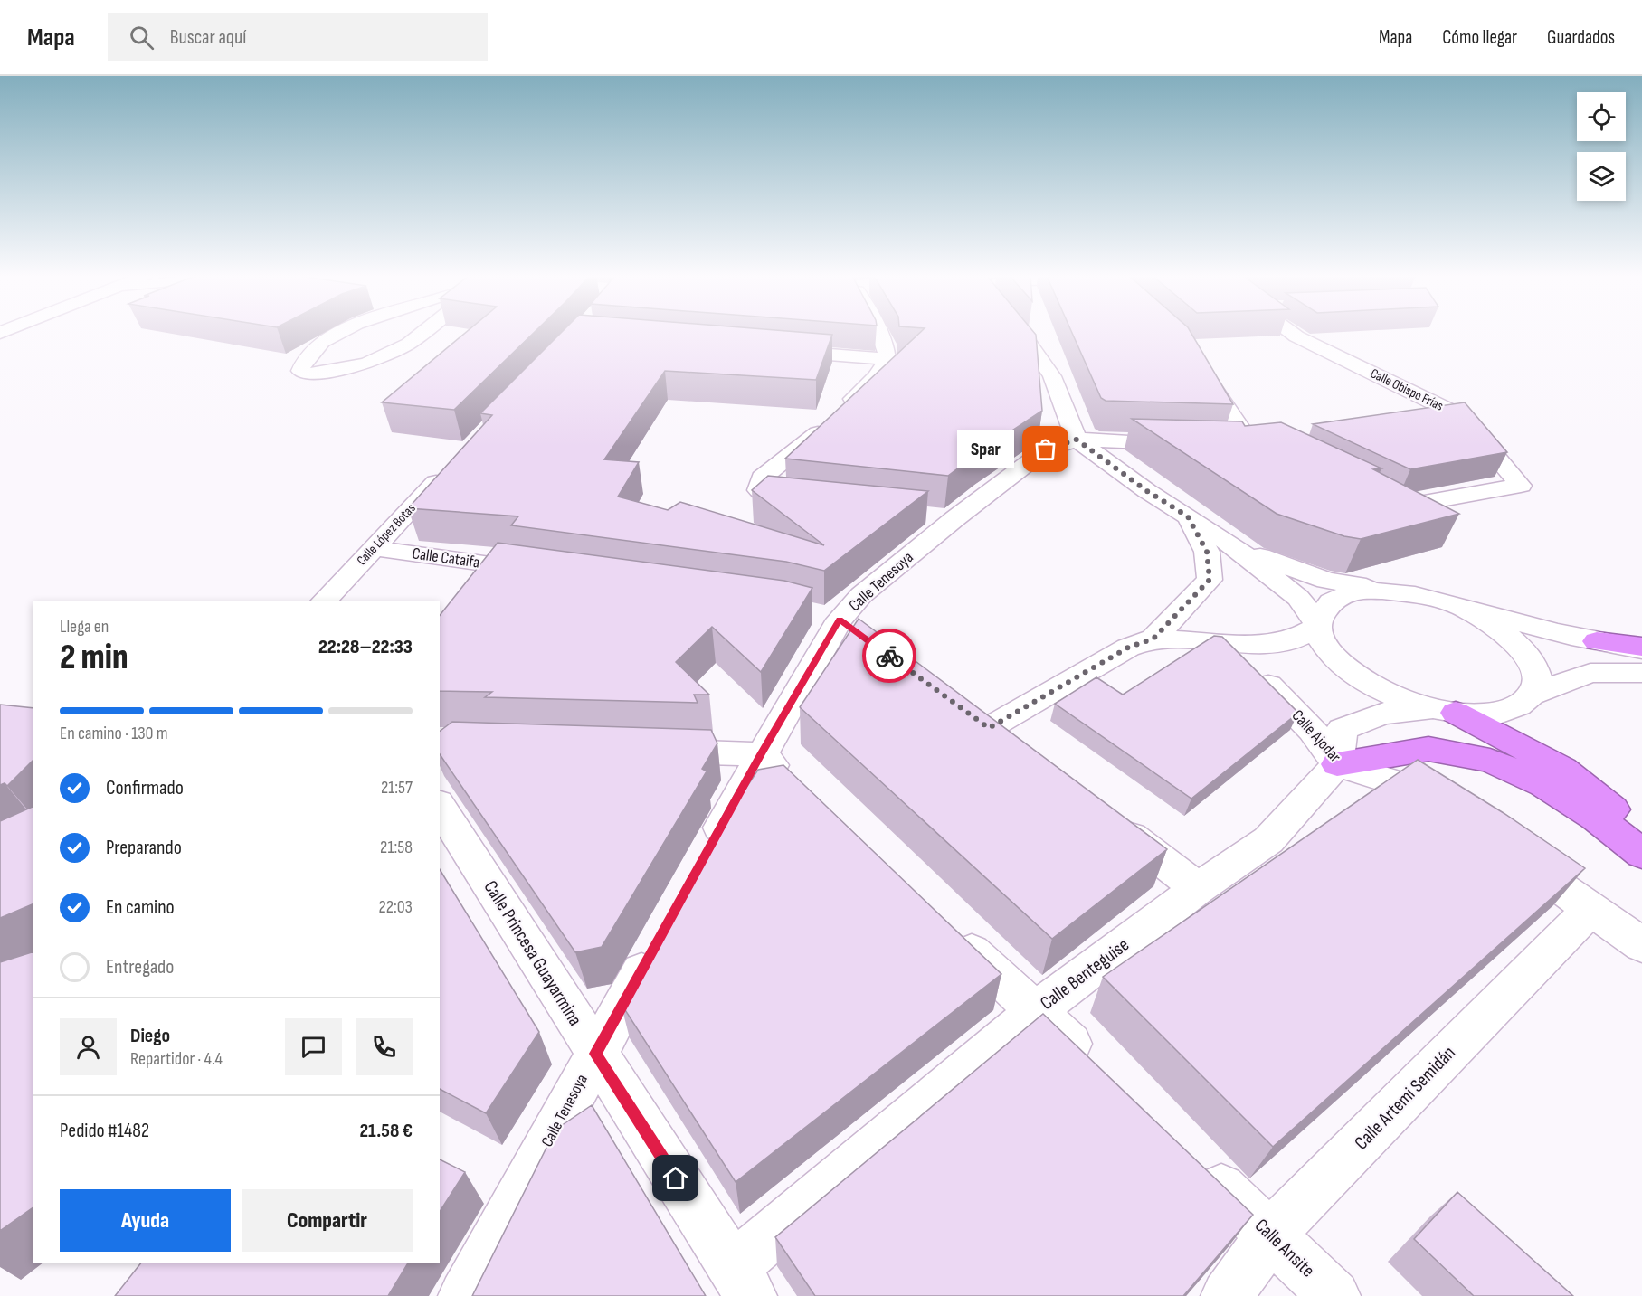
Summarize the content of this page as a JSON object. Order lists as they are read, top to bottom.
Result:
{
  "streets": {
    "street": [
      "Calle Obispo Frías",
      "Calle López Botas",
      "Calle Cataifa",
      "Calle Tenesoya",
      "Calle Ajodar",
      "Calle Princesa Guayarmina",
      "Calle Benteguise",
      "Calle Artemi Semidán",
      "Calle Ansite"
    ]
  },
  "crossings": [
    ["Calle López Botas", "Calle Cataifa"],
    ["Calle Tenesoya", "Calle Princesa Guayarmina"],
    ["Calle Ajodar", "Calle Benteguise"],
    ["Calle Princesa Guayarmina", "Calle Benteguise"],
    ["Calle Artemi Semidán", "Calle Ansite"]
  ],
  "places": ["Spar"],
  "page": {
    "header": "Mapa",
    "search": "Buscar aquí",
    "nav": ["Mapa", "Cómo llegar", "Guardados"],
    "bubble": "Spar",
    "heading": ["2 min", "Llega en", "22:28–22:33"],
    "panel": [
      "Diego",
      "Repartidor · 4.4",
      "Pedido #1482",
      "21.58 €"
    ],
    "bar": "En camino · 130 m",
    "list": [
      ["Confirmado", "21:57"],
      ["Preparando", "21:58"],
      ["En camino", "22:03"],
      "Entregado"
    ],
    "buttons": ["Ayuda", "Compartir"]
  }
}
